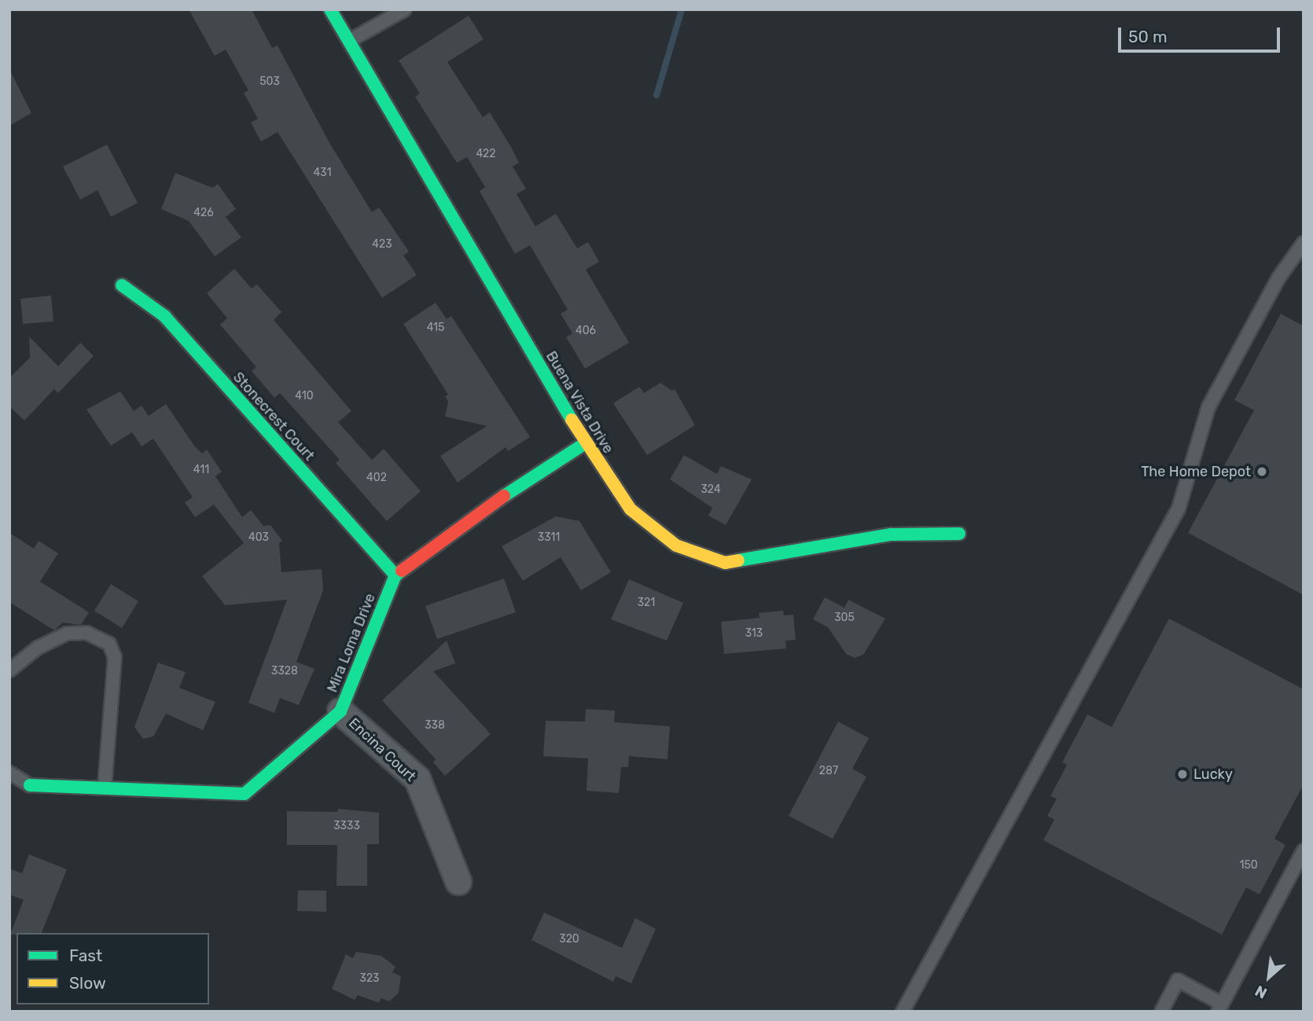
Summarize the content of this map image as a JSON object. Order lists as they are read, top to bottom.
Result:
{
  "streets": {
    "street": [
      "Buena Vista Drive",
      "Stonecrest Court",
      "Mira Loma Drive",
      "Encina Court"
    ]
  },
  "crossings": [
    ["Stonecrest Court", "Mira Loma Drive"],
    ["Mira Loma Drive", "Encina Court"]
  ],
  "places": ["The Home Depot", "Lucky"],
  "house_numbers": [
    "503",
    "422",
    "431",
    "426",
    "423",
    "415",
    "406",
    "410",
    "411",
    "402",
    "324",
    "403",
    "3311",
    "321",
    "305",
    "313",
    "3328",
    "338",
    "287",
    "3333",
    "150",
    "320",
    "323"
  ],
  "legend": ["Fast", "Slow"],
  "scale_bar": "50 m",
  "north": "bottom left"
}
